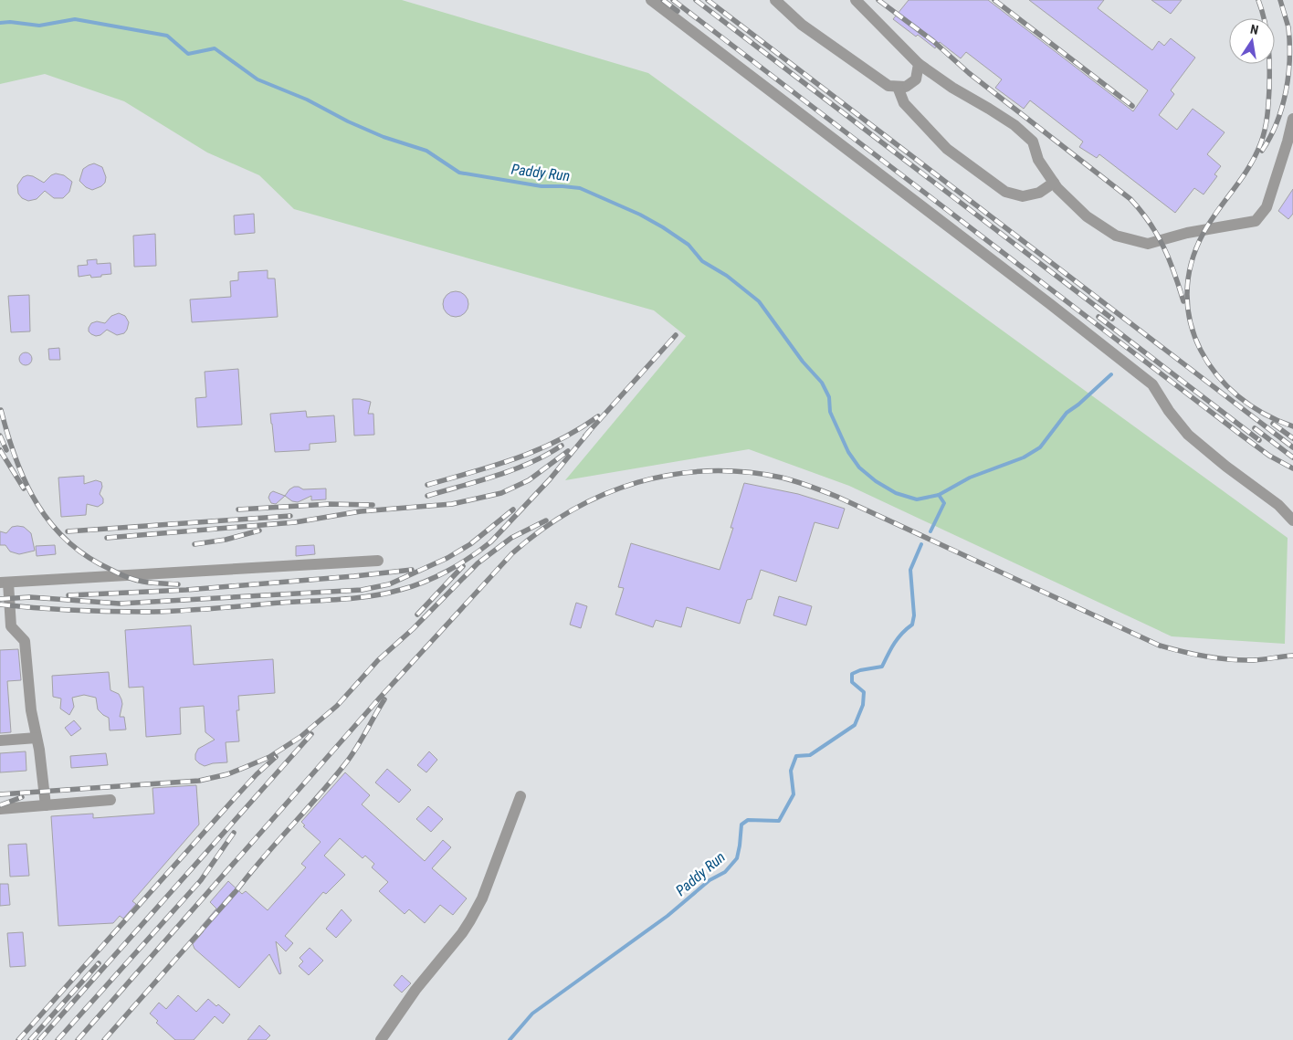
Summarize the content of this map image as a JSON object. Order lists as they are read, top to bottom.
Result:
{
  "water": ["Paddy Run"],
  "north": "top"
}
